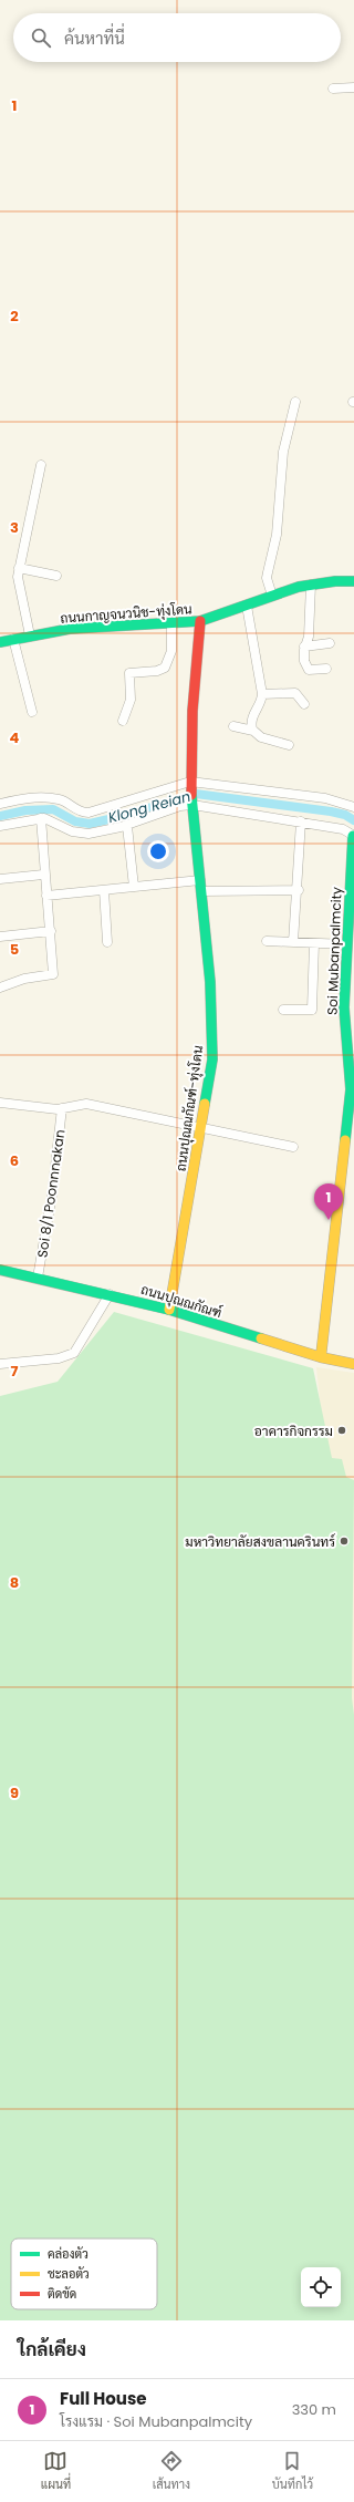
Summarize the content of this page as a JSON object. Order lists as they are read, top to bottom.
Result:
{
  "streets": {
    "street": [
      "ถนนกาญจนวนิช-ทุ่งโดน",
      "Soi Mubanpalmcity",
      "ถนนปุณณกัณฑ์-ทุ่งโดน",
      "Soi 8/1 Poonnnakan",
      "ถนนปุณณกัณฑ์"
    ]
  },
  "crossings": [
    ["ถนนกาญจนวนิช-ทุ่งโดน", "ถนนปุณณกัณฑ์-ทุ่งโดน"],
    ["Soi Mubanpalmcity", "ถนนปุณณกัณฑ์"],
    ["ถนนปุณณกัณฑ์-ทุ่งโดน", "ถนนปุณณกัณฑ์"],
    ["Soi 8/1 Poonnnakan", "ถนนปุณณกัณฑ์"]
  ],
  "water": ["Klong Reian"],
  "places": ["อาคารกิจกรรม", "มหาวิทยาลัยสงขลานครินทร์"],
  "legend": ["คล่องตัว", "ชะลอตัว", "ติดขัด"],
  "page": {
    "search": "ค้นหาที่นี่",
    "pins": "1",
    "heading": "ใกล้เคียง",
    "list": [
      {
        "mark": "1",
        "name": "Full House",
        "note": "โรงแรม · Soi Mubanpalmcity",
        "value": "330 m"
      }
    ],
    "nav": ["แผนที่", "เส้นทาง", "บันทึกไว้"]
  },
  "grid": {
    "rows": [
      "1",
      "2",
      "3",
      "4",
      "5",
      "6",
      "7",
      "8",
      "9"
    ]
  }
}
